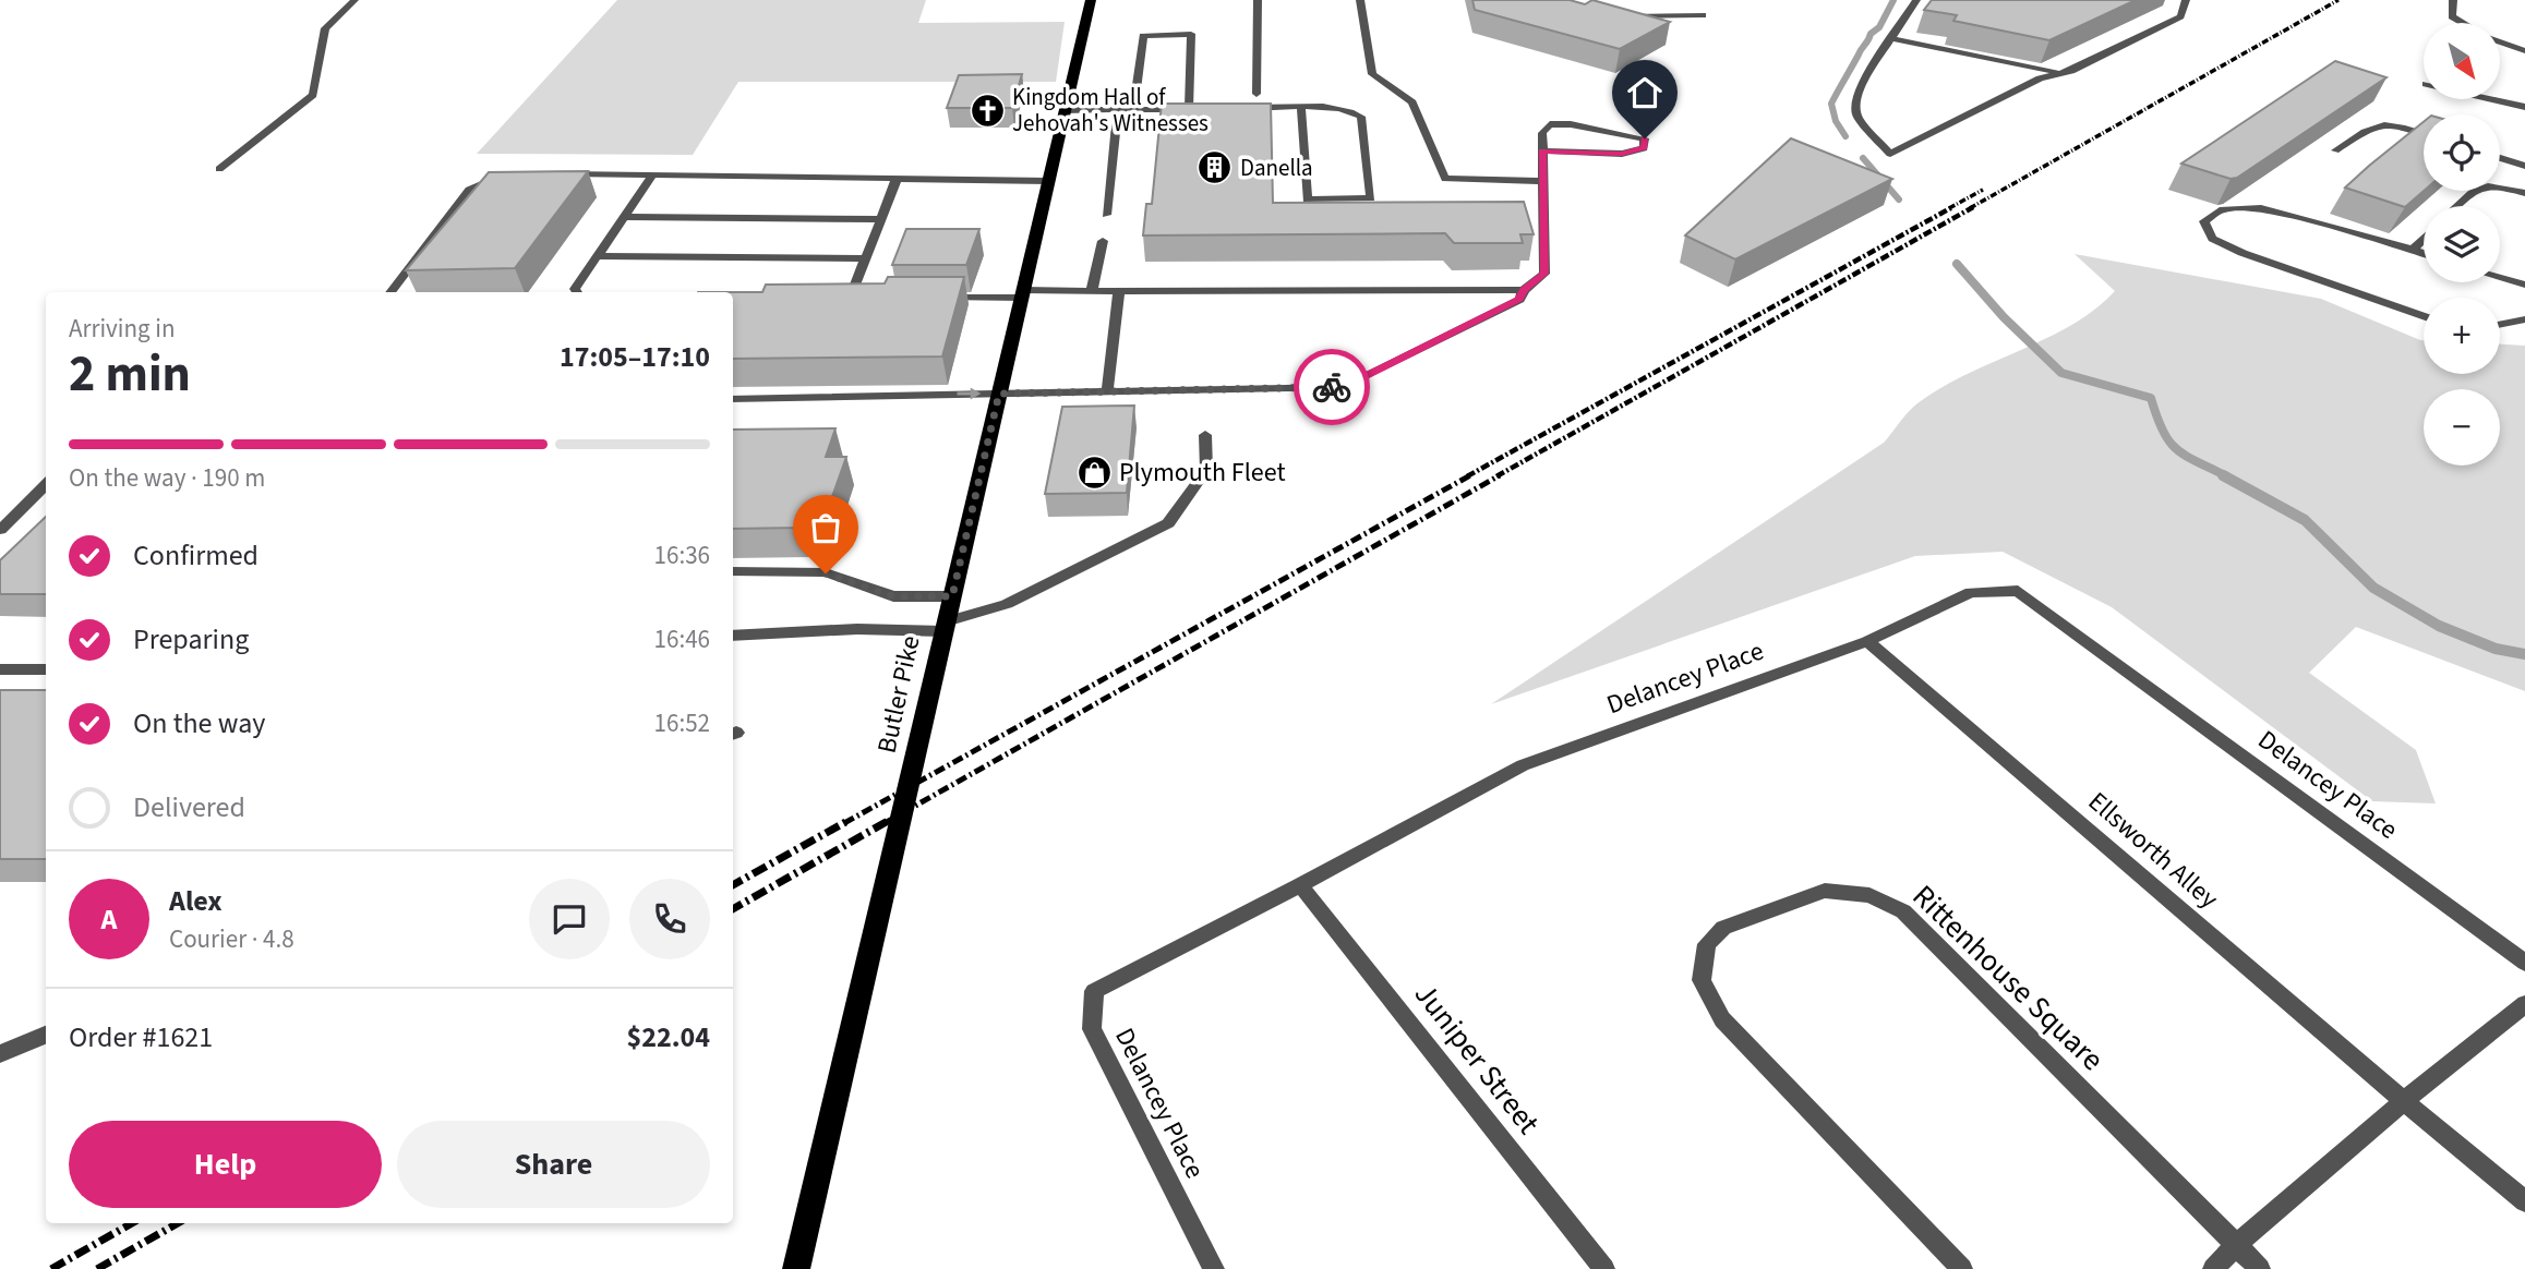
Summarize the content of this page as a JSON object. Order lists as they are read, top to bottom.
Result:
{
  "streets": {
    "main road": ["Butler Pike"],
    "street": [
      "Delancey Place",
      "Ellsworth Alley",
      "Rittenhouse Square",
      "Juniper Street"
    ]
  },
  "crossings": [
    ["Delancey Place", "Ellsworth Alley"],
    ["Delancey Place", "Juniper Street"]
  ],
  "places": {
    "church": ["Kingdom Hall of Jehovah's Witnesses"],
    "building": ["Danella"],
    "shop": ["Plymouth Fleet"]
  },
  "north": "bottom right",
  "page": {
    "map_buttons": ["+", "−"],
    "heading": ["2 min", "Arriving in", "17:05–17:10"],
    "panel": [
      "Alex",
      "Courier · 4.8",
      "Order #1621",
      "$22.04"
    ],
    "bar": "On the way · 190 m",
    "list": [
      ["Confirmed", "16:36"],
      ["Preparing", "16:46"],
      ["On the way", "16:52"],
      "Delivered"
    ],
    "round": "A",
    "buttons": ["Help", "Share"]
  }
}
